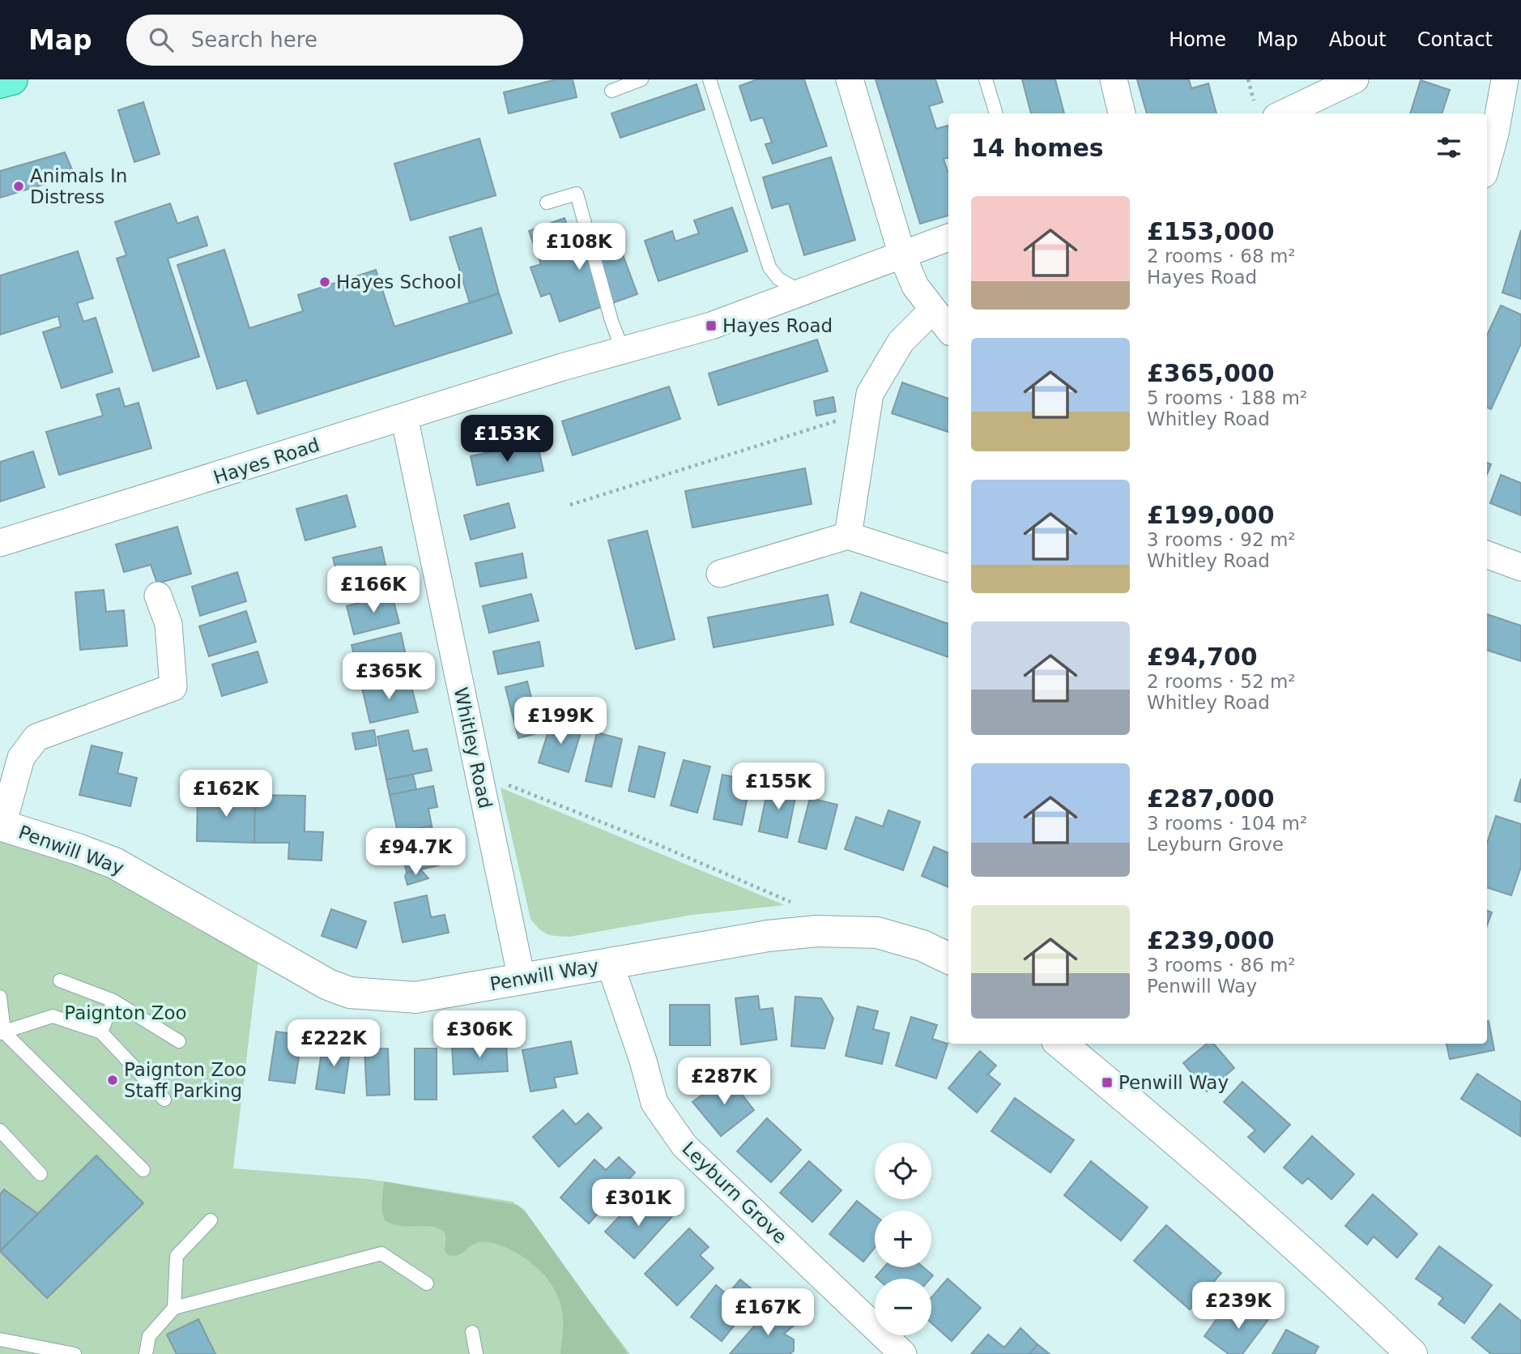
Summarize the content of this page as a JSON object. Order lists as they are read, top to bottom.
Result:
{
  "streets": {
    "street": [
      "Hayes Road",
      "Whitley Road",
      "Penwill Way",
      "Leyburn Grove"
    ]
  },
  "crossings": [
    ["Hayes Road", "Whitley Road"],
    ["Whitley Road", "Penwill Way"],
    ["Penwill Way", "Leyburn Grove"]
  ],
  "parks": ["Paignton Zoo"],
  "places": {
    "other": ["Animals In Distress", "Hayes School", "Paignton Zoo Staff Parking"],
    "transit": ["Hayes Road", "Penwill Way"]
  },
  "page": {
    "header": "Map",
    "search": "Search here",
    "nav": [
      "Home",
      "Map",
      "About",
      "Contact"
    ],
    "heading": "14 homes",
    "list": [
      {
        "name": "£153,000",
        "note": "2 rooms · 68 m² · Hayes Road"
      },
      {
        "name": "£365,000",
        "note": "5 rooms · 188 m² · Whitley Road"
      },
      {
        "name": "£199,000",
        "note": "3 rooms · 92 m² · Whitley Road"
      },
      {
        "name": "£94,700",
        "note": "2 rooms · 52 m² · Whitley Road"
      },
      {
        "name": "£287,000",
        "note": "3 rooms · 104 m² · Leyburn Grove"
      },
      {
        "name": "£239,000",
        "note": "3 rooms · 86 m² · Penwill Way"
      }
    ],
    "price": [
      "£108K",
      "£153K",
      "£166K",
      "£365K",
      "£199K",
      "£155K",
      "£162K",
      "£94.7K",
      "£306K",
      "£222K",
      "£287K",
      "£301K",
      "£239K",
      "£167K"
    ],
    "map_buttons": ["+", "−"]
  }
}
